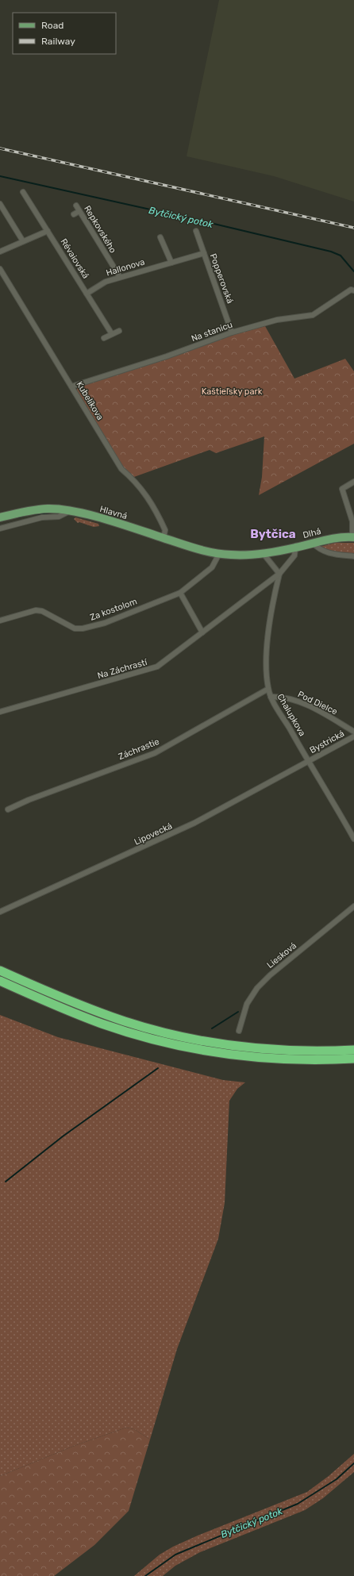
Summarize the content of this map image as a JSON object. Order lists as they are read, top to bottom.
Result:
{
  "streets": {
    "main road": ["Hlavná", "Dlhá"],
    "street": [
      "Repkovského",
      "Révaiovská",
      "Hallonova",
      "Popperovská",
      "Na stanicu",
      "Kubelíkova",
      "Za kostolom",
      "Na Záchrastí",
      "Pod Dielce",
      "Chalupkova",
      "Bystrická",
      "Záchrastie",
      "Lipovecká",
      "Liesková"
    ]
  },
  "crossings": [
    ["Repkovského", "Hallonova"],
    ["Révaiovská", "Hallonova"],
    ["Hallonova", "Popperovská"],
    ["Popperovská", "Na stanicu"],
    ["Na stanicu", "Kubelíkova"],
    ["Kubelíkova", "Hlavná"],
    ["Hlavná", "Dlhá"],
    ["Hlavná", "Za kostolom"],
    ["Dlhá", "Za kostolom"],
    ["Na Záchrastí", "Chalupkova"],
    ["Pod Dielce", "Chalupkova"],
    ["Chalupkova", "Bystrická"],
    ["Chalupkova", "Záchrastie"],
    ["Chalupkova", "Lipovecká"],
    ["Bystrická", "Lipovecká"]
  ],
  "districts": ["Bytčica"],
  "water": ["Bytčický potok"],
  "parks": ["Kaštieľsky park"],
  "legend": ["Road", "Railway"]
}
